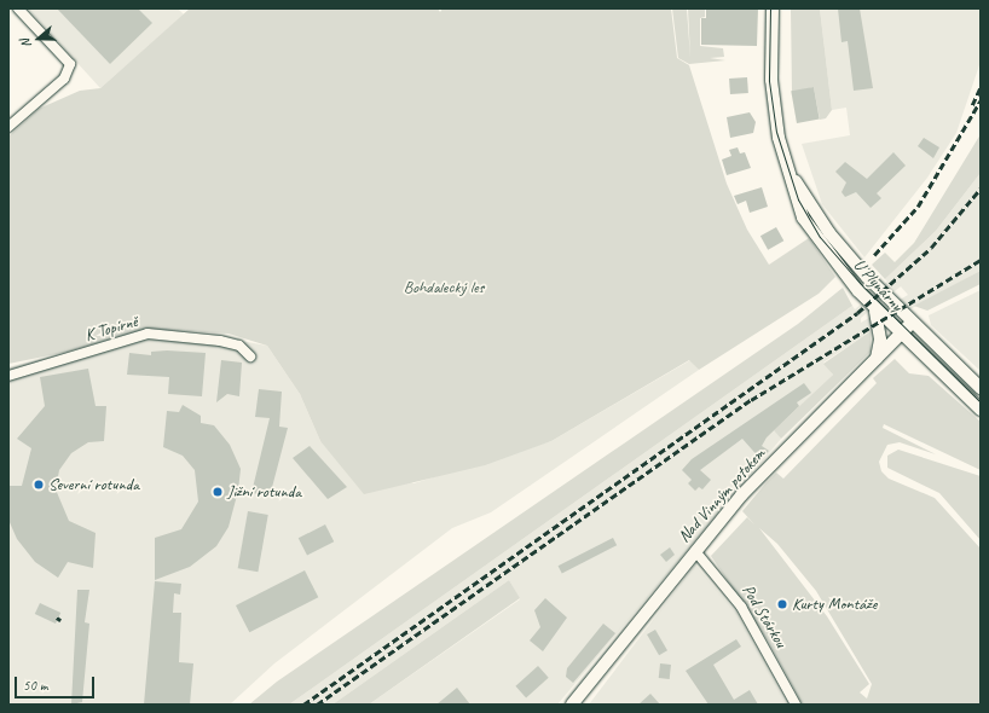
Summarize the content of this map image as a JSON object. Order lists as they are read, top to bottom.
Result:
{
  "streets": {
    "street": [
      "U Plynárny",
      "K Topírně",
      "Nad Vinným potokem",
      "Pod Stárkou"
    ]
  },
  "crossings": [
    ["U Plynárny", "Nad Vinným potokem"],
    ["Nad Vinným potokem", "Pod Stárkou"]
  ],
  "parks": ["Bohdalecký les"],
  "places": ["Severní rotunda", "Jižní rotunda", "Kurty Montáže"],
  "scale_bar": "50 m",
  "north": "left"
}
